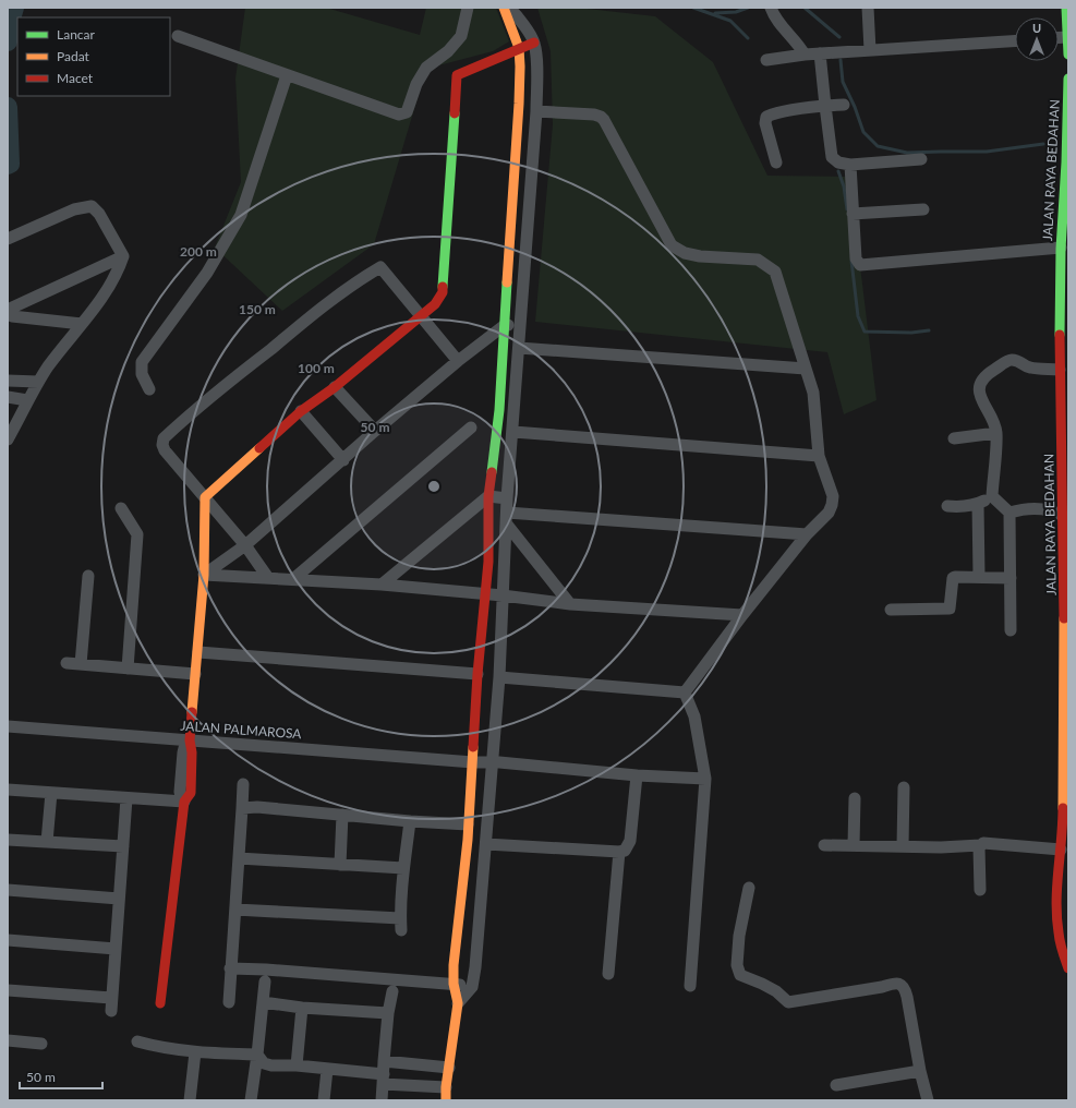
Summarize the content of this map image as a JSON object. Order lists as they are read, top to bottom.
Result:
{
  "streets": {
    "street": ["JALAN RAYA BEDAHAN", "JALAN PALMAROSA"]
  },
  "legend": ["Lancar", "Padat", "Macet"],
  "scale_bar": "50 m",
  "north": "top",
  "rings": [
    "200 m",
    "150 m",
    "100 m",
    "50 m"
  ]
}
